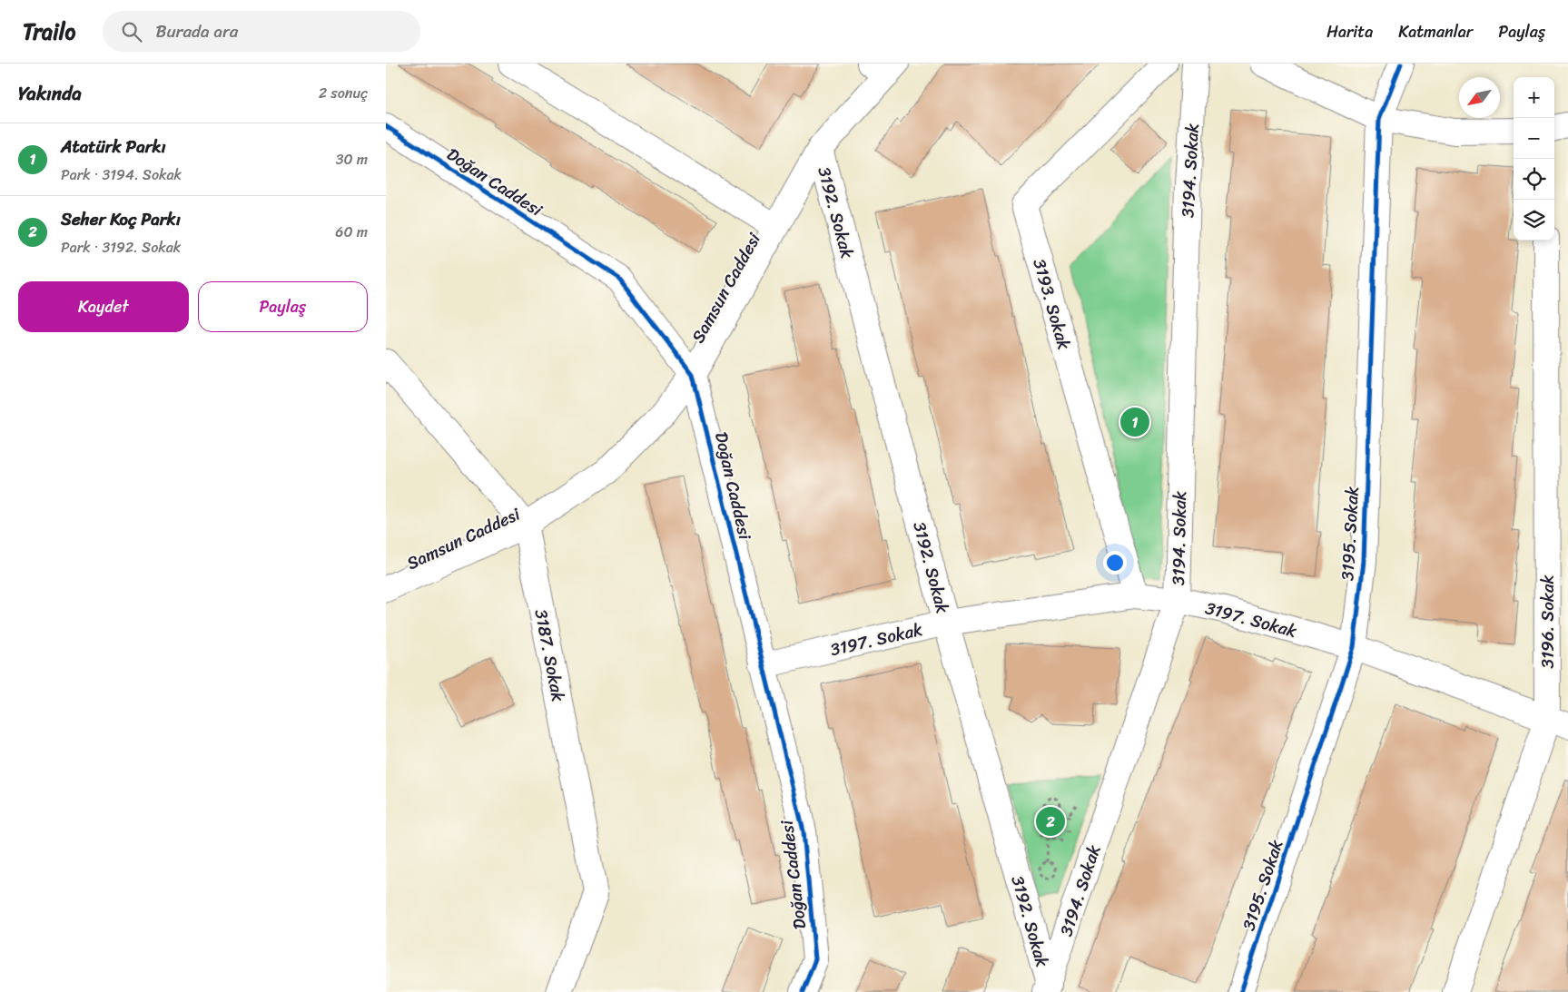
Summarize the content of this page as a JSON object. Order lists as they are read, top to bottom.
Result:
{
  "streets": {
    "street": [
      "3194. Sokak",
      "Doğan Caddesi",
      "3192. Sokak",
      "Samsun Caddesi",
      "3193. Sokak",
      "3195. Sokak",
      "3197. Sokak",
      "3196. Sokak",
      "3187. Sokak"
    ]
  },
  "crossings": [
    ["3194. Sokak", "3192. Sokak"],
    ["3194. Sokak", "3197. Sokak"],
    ["Doğan Caddesi", "Samsun Caddesi"],
    ["Doğan Caddesi", "3197. Sokak"],
    ["3192. Sokak", "Samsun Caddesi"],
    ["3192. Sokak", "3197. Sokak"],
    ["Samsun Caddesi", "3187. Sokak"],
    ["3193. Sokak", "3197. Sokak"],
    ["3195. Sokak", "3197. Sokak"],
    ["3197. Sokak", "3196. Sokak"]
  ],
  "north": "bottom left",
  "page": {
    "header": "Trailo",
    "search": "Burada ara",
    "nav": ["Harita", "Katmanlar", "Paylaş"],
    "heading": ["Yakında", "2 sonuç"],
    "map_buttons": ["+", "−"],
    "list": [
      {
        "mark": "1",
        "name": "Atatürk Parkı",
        "note": "Park · 3194. Sokak",
        "value": "30 m"
      },
      {
        "mark": "2",
        "name": "Seher Koç Parkı",
        "note": "Park · 3192. Sokak",
        "value": "60 m"
      }
    ],
    "buttons": ["Kaydet", "Paylaş"],
    "pins": ["1", "2"]
  }
}
